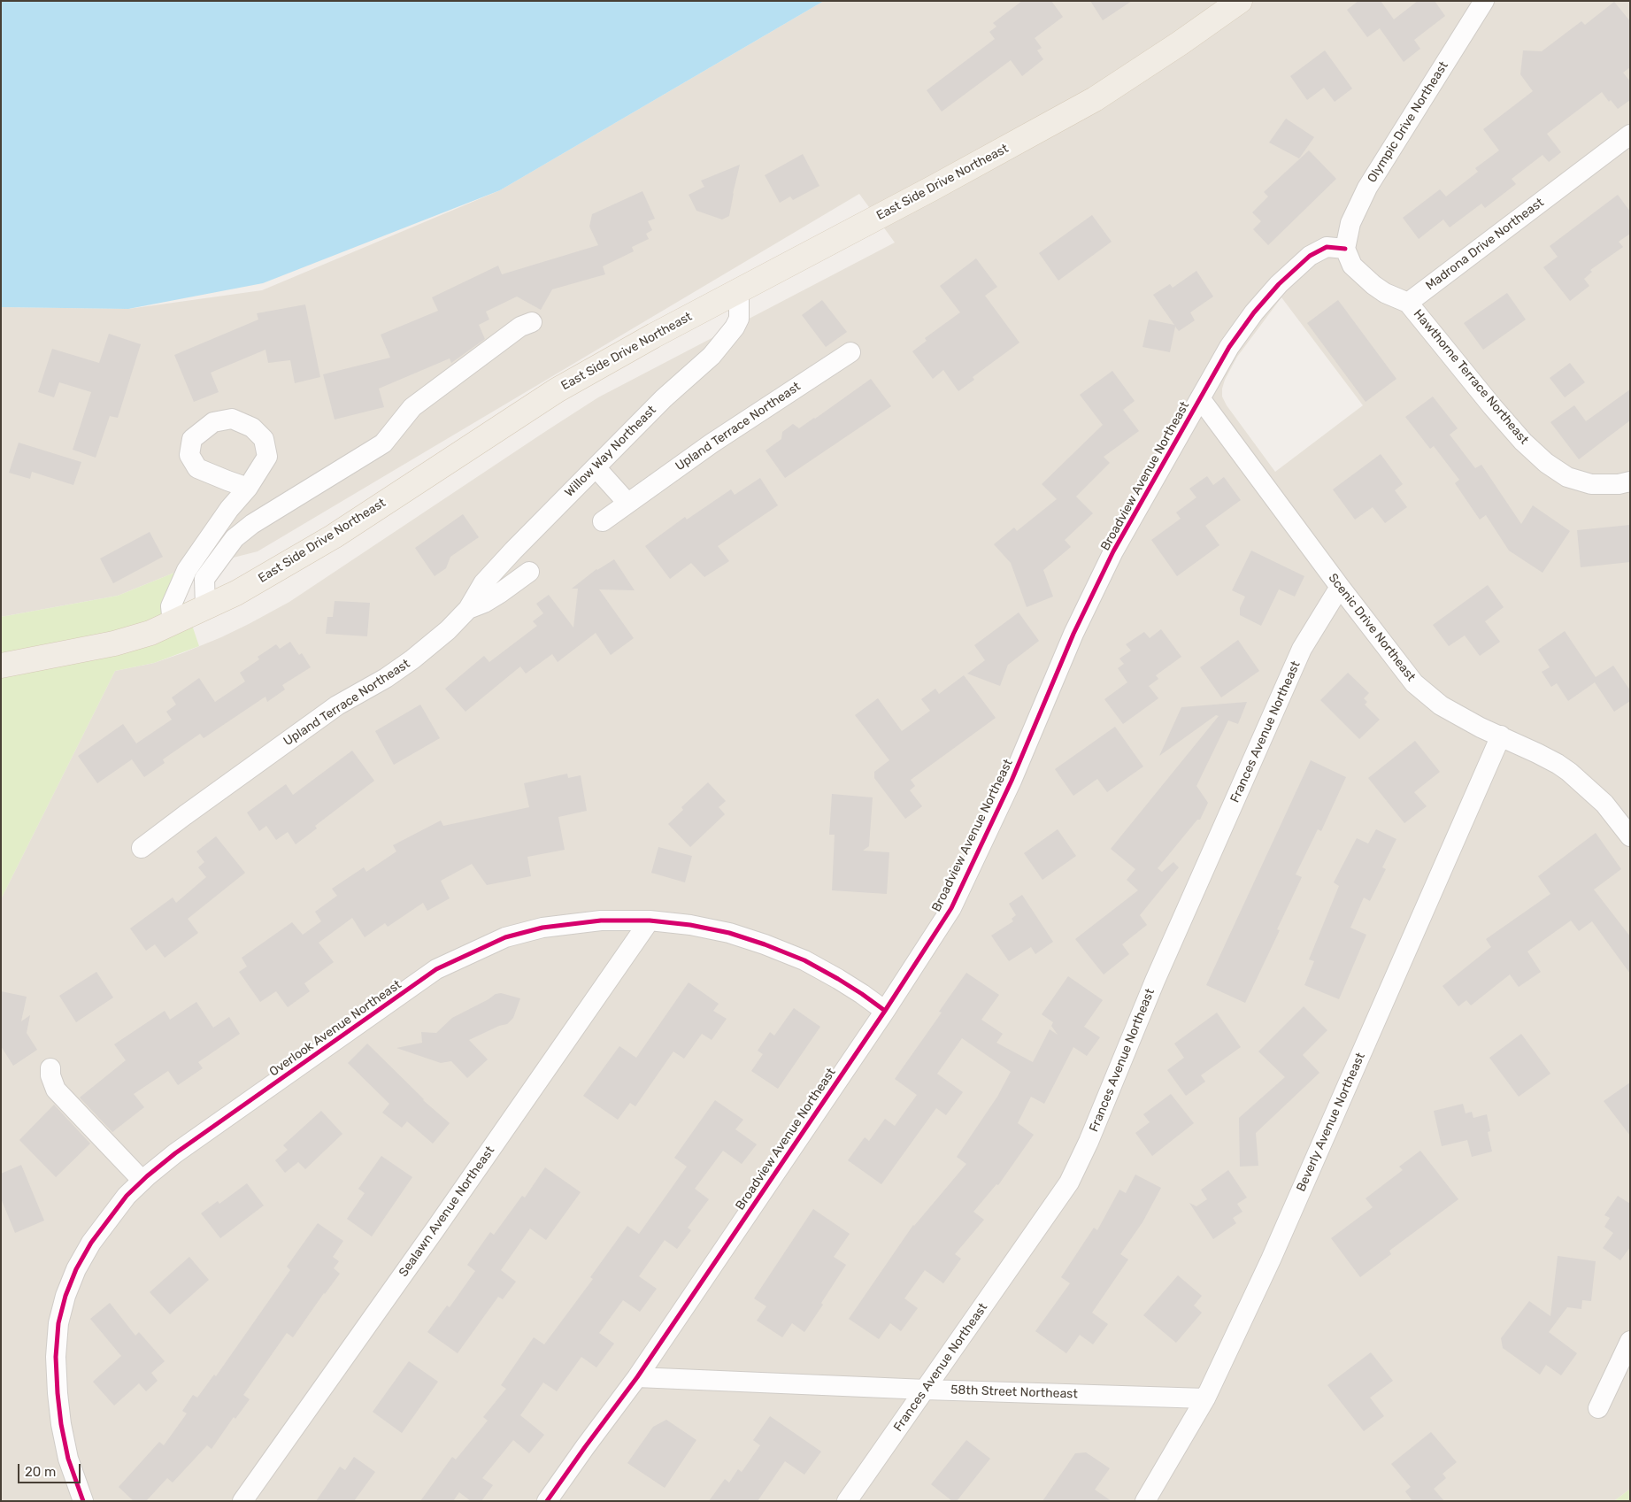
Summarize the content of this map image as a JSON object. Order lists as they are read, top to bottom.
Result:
{
  "streets": {
    "main road": ["East Side Drive Northeast"],
    "street": [
      "Olympic Drive Northeast",
      "Madrona Drive Northeast",
      "Hawthorne Terrace Northeast",
      "Upland Terrace Northeast",
      "Willow Way Northeast",
      "Broadview Avenue Northeast",
      "Scenic Drive Northeast",
      "Frances Avenue Northeast",
      "Overlook Avenue Northeast",
      "Beverly Avenue Northeast",
      "Sealawn Avenue Northeast",
      "58th Street Northeast"
    ]
  },
  "crossings": [
    ["Olympic Drive Northeast", "Broadview Avenue Northeast"],
    ["East Side Drive Northeast", "Willow Way Northeast"],
    ["Madrona Drive Northeast", "Hawthorne Terrace Northeast"],
    ["Upland Terrace Northeast", "Willow Way Northeast"],
    ["Broadview Avenue Northeast", "Scenic Drive Northeast"],
    ["Broadview Avenue Northeast", "Overlook Avenue Northeast"],
    ["Broadview Avenue Northeast", "58th Street Northeast"],
    ["Scenic Drive Northeast", "Frances Avenue Northeast"],
    ["Scenic Drive Northeast", "Beverly Avenue Northeast"],
    ["Frances Avenue Northeast", "58th Street Northeast"],
    ["Overlook Avenue Northeast", "Sealawn Avenue Northeast"],
    ["Beverly Avenue Northeast", "58th Street Northeast"]
  ],
  "scale_bar": "20 m"
}
